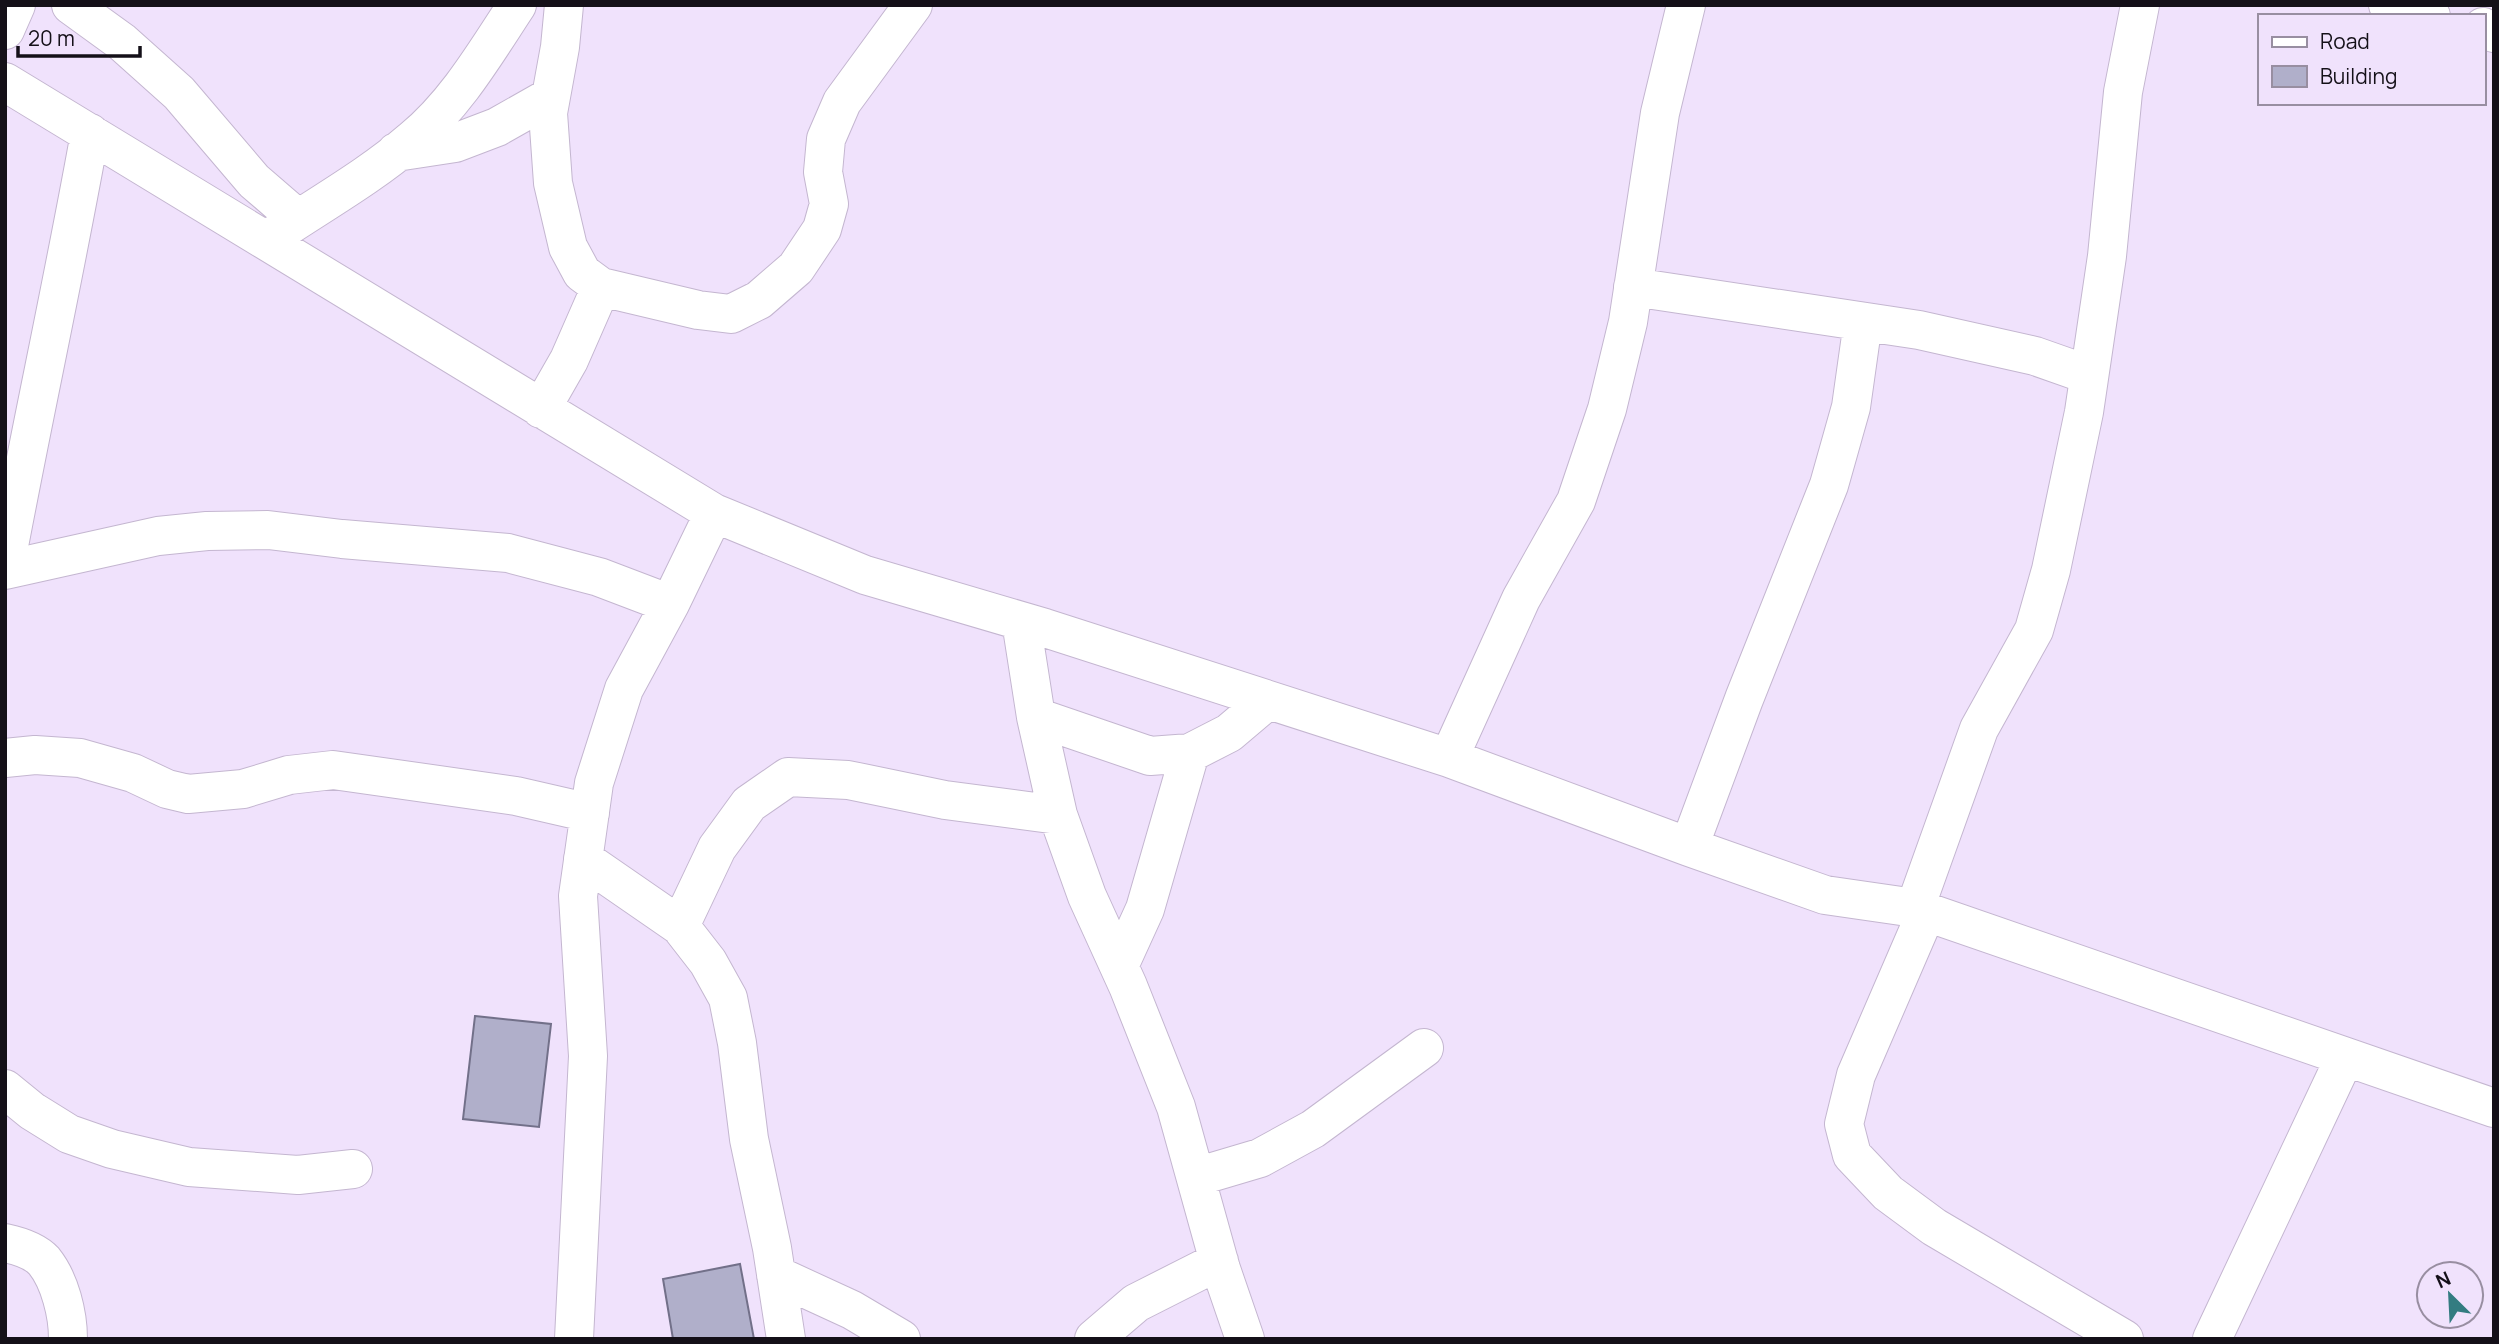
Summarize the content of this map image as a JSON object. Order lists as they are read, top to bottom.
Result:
{
  "legend": ["Road", "Building"],
  "scale_bar": "20 m",
  "north": "top left"
}
